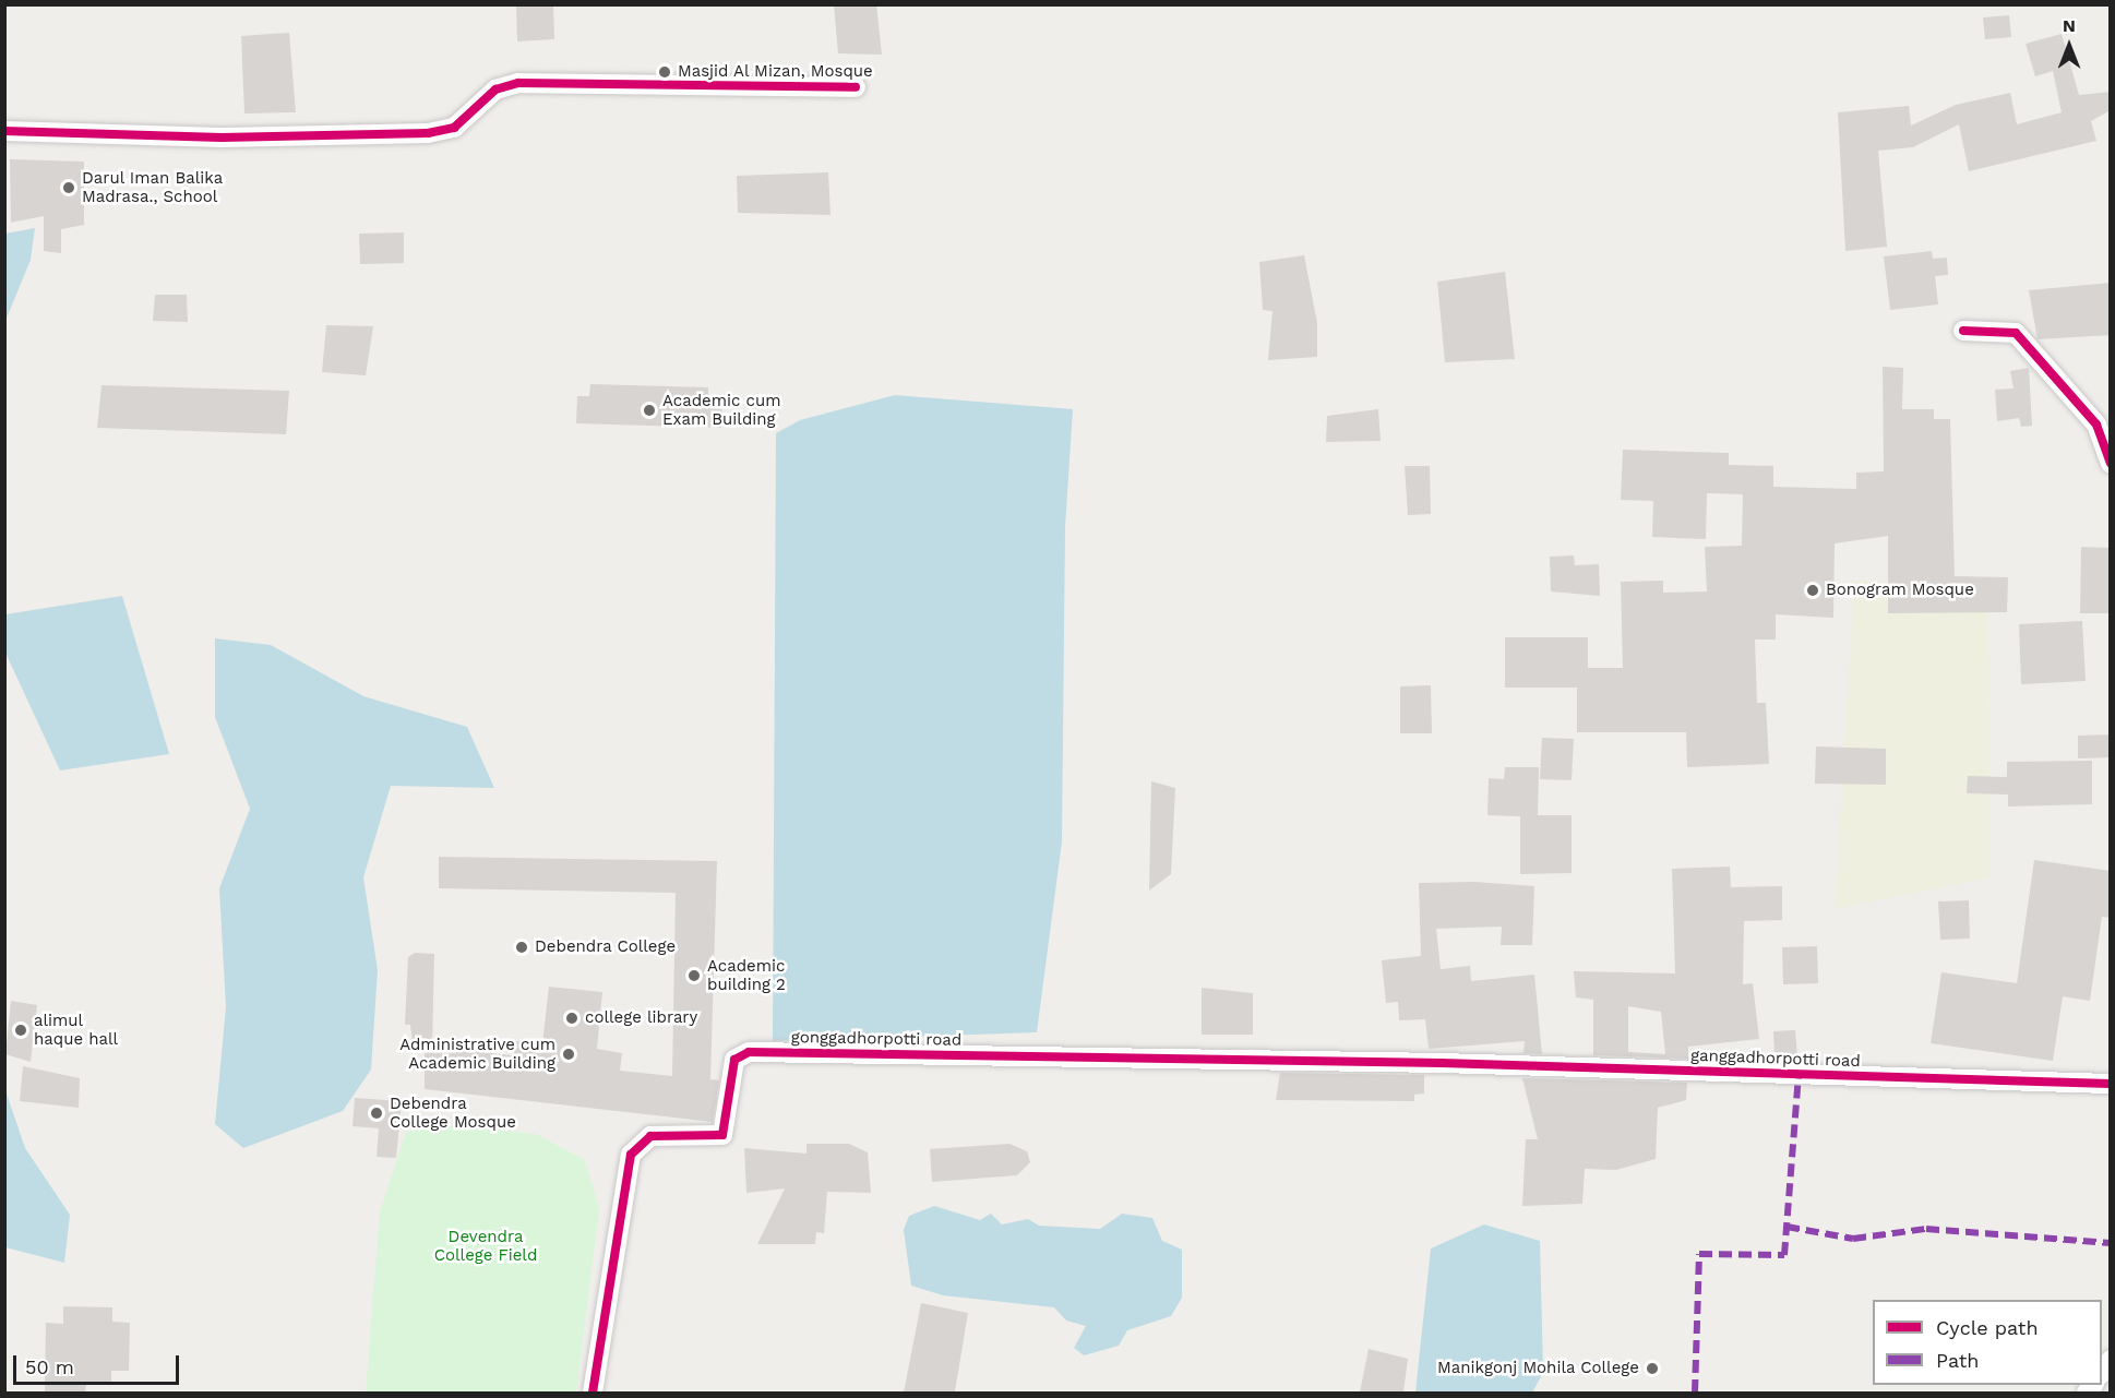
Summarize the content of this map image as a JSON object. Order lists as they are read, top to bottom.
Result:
{
  "streets": {
    "street": ["gonggadhorpotti road", "ganggadhorpotti road"]
  },
  "crossings": [
    ["gonggadhorpotti road", "ganggadhorpotti road"]
  ],
  "parks": ["Devendra College Field"],
  "places": [
    "Masjid Al Mizan, Mosque",
    "Darul Iman Balika Madrasa., School",
    "Academic cum Exam Building",
    "Bonogram Mosque",
    "Debendra College",
    "Academic building 2",
    "college library",
    "alimul haque hall",
    "Administrative cum Academic Building",
    "Debendra College Mosque",
    "Manikgonj Mohila College"
  ],
  "legend": ["Cycle path", "Path"],
  "scale_bar": "50 m",
  "north": "top"
}
